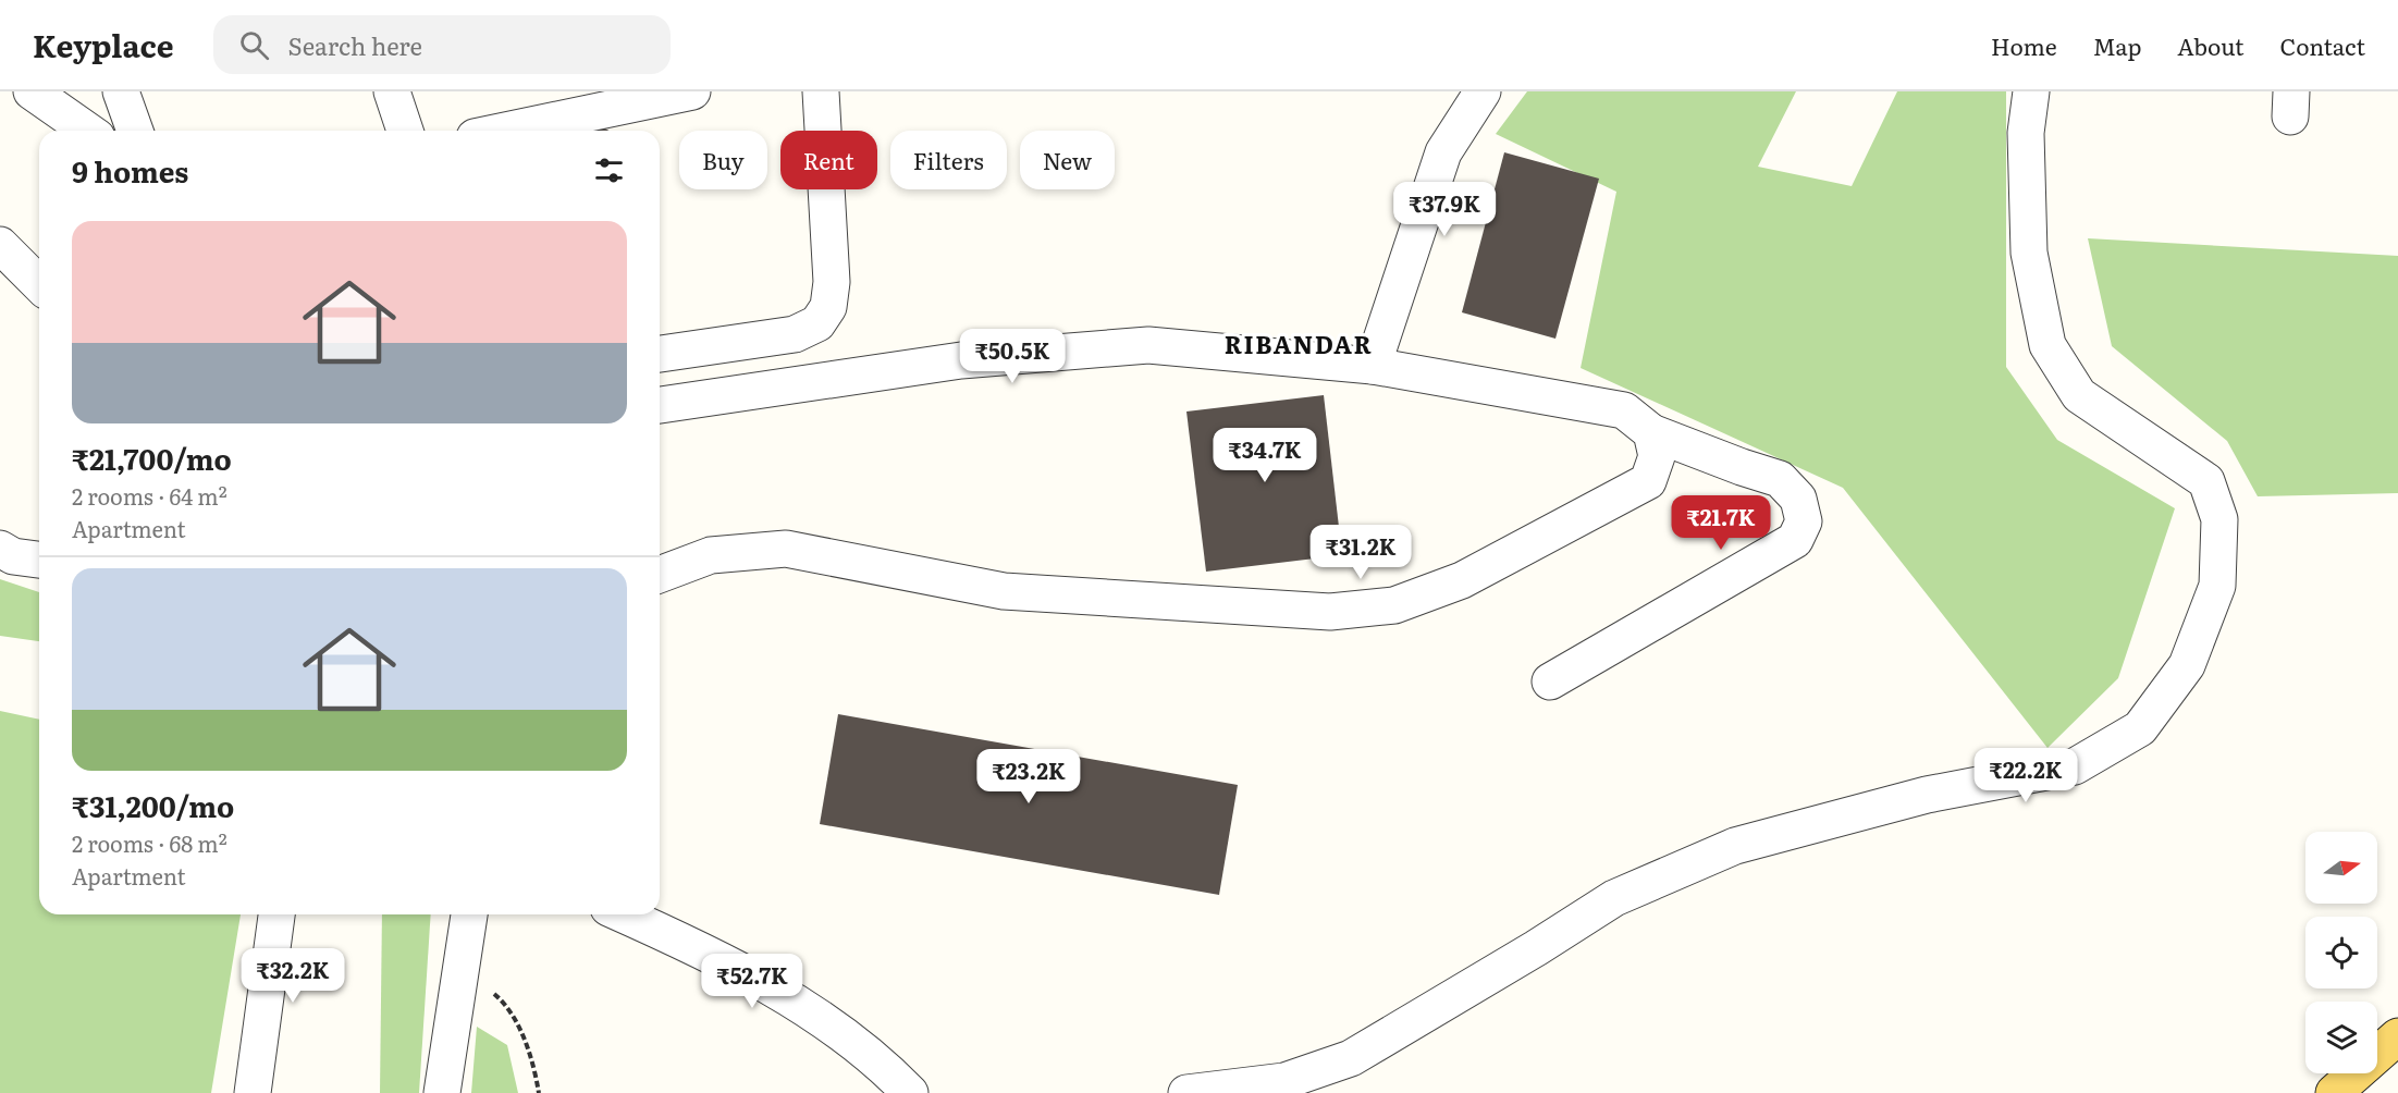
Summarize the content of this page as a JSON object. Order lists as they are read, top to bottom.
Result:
{
  "districts": ["RIBANDAR"],
  "north": "right",
  "page": {
    "header": "Keyplace",
    "search": "Search here",
    "nav": [
      "Home",
      "Map",
      "About",
      "Contact"
    ],
    "chip": [
      "Buy",
      "Rent",
      "Filters",
      "New"
    ],
    "heading": "9 homes",
    "price": [
      "₹37.9K",
      "₹50.5K",
      "₹34.7K",
      "₹21.7K",
      "₹31.2K",
      "₹22.2K",
      "₹23.2K",
      "₹32.2K",
      "₹52.7K"
    ],
    "list": [
      {
        "name": "₹21,700/mo",
        "note": "2 rooms · 64 m² · Apartment"
      },
      {
        "name": "₹31,200/mo",
        "note": "2 rooms · 68 m² · Apartment"
      }
    ]
  }
}
